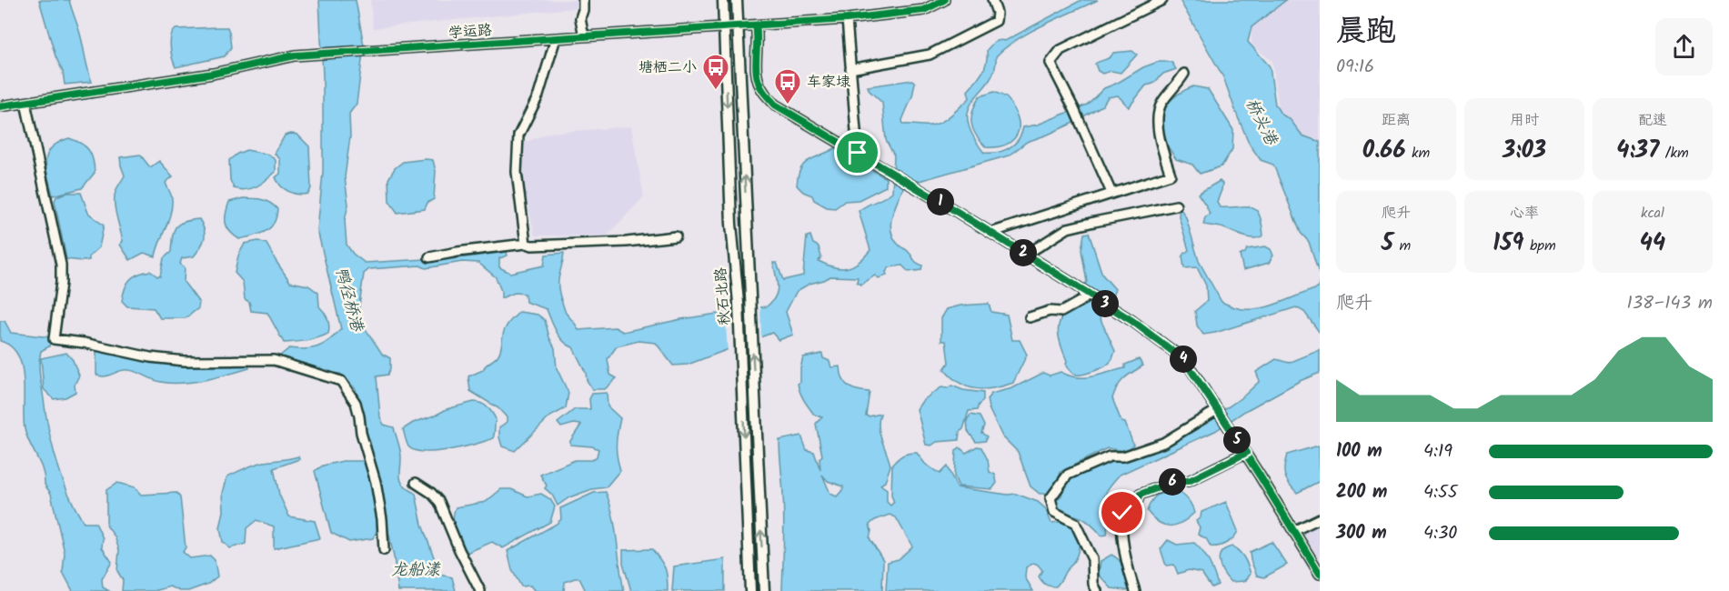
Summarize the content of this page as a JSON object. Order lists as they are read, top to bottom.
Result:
{
  "streets": {
    "main road": ["秋石北路"],
    "street": ["学运路"]
  },
  "crossings": [
    ["学运路", "秋石北路"]
  ],
  "water": ["桥头港", "鸭径桥港", "龙船漾"],
  "places": {
    "bus stop": ["塘栖二小", "车家埭"]
  },
  "page": {
    "heading": ["晨跑", "09:16"],
    "stats": [
      ["距离", "0.66 km"],
      ["用时", "3:03"],
      ["配速", "4:37 /km"],
      ["爬升", "5 m"],
      ["心率", "159 bpm"],
      ["kcal", "44"]
    ],
    "pins": [
      "1",
      "2",
      "3",
      "4",
      "5",
      "6"
    ],
    "chart": ["爬升", "138–143 m"],
    "list": [
      {
        "name": "100 m",
        "note": "4:19"
      },
      {
        "name": "200 m",
        "note": "4:55"
      },
      {
        "name": "300 m",
        "note": "4:30"
      }
    ]
  }
}
